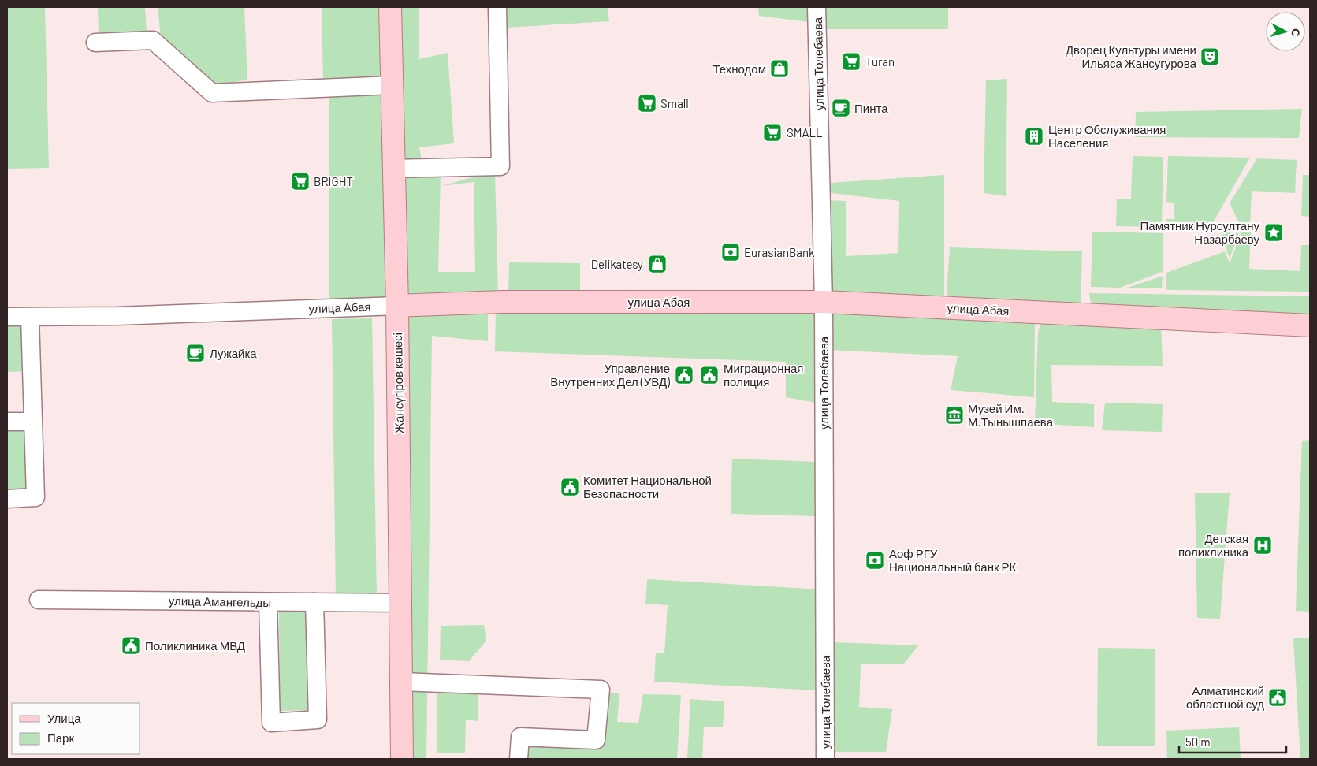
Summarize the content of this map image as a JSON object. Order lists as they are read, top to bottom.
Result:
{
  "streets": {
    "main road": ["улица Абая", "Жансүгіров көшесі"],
    "street": ["улица Толебаева", "улица Амангельды"]
  },
  "crossings": [
    ["улица Толебаева", "улица Абая"],
    ["улица Абая", "Жансүгіров көшесі"],
    ["Жансүгіров көшесі", "улица Амангельды"]
  ],
  "places": {
    "theatre": ["Дворец Культуры имени Ильяса Жансугурова"],
    "supermarket": [
      "Turan",
      "Small",
      "SMALL",
      "BRIGHT"
    ],
    "shop": ["Технодом", "Delikatesy"],
    "cafe": ["Пинта", "Лужайка"],
    "building": ["Центр Обслуживания Населения"],
    "place": ["Памятник Нурсултану Назарбаеву"],
    "bank": ["EurasianBank", "Аоф РГУ Национальный банк РК"],
    "public building": [
      "Управление Внутренних Дел (УВД)",
      "Миграционная полиция",
      "Комитет Национальной Безопасности",
      "Поликлиника МВД",
      "Алматинский областной суд"
    ],
    "museum": ["Музей Им. М.Тынышпаева"],
    "hospital": ["Детская поликлиника"]
  },
  "legend": ["Улица", "Парк"],
  "scale_bar": "50 m",
  "north": "right"
}
